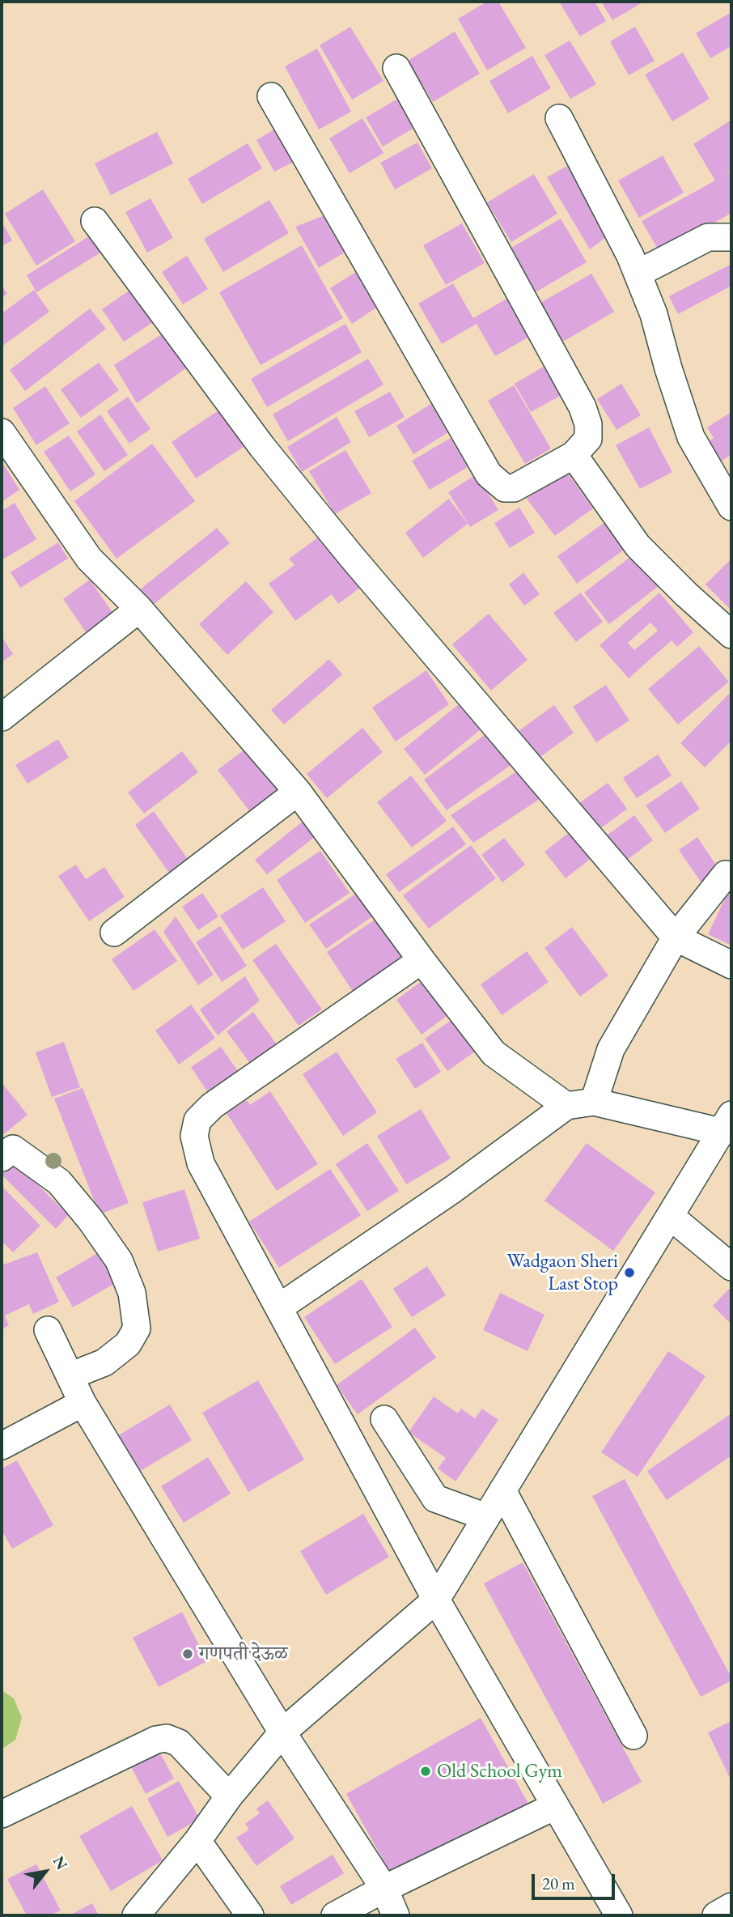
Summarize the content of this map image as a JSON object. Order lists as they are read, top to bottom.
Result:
{
  "places": ["Wadgaon Sheri Last Stop", "गणपती देऊळ", "Old School Gym"],
  "scale_bar": "20 m",
  "north": "top right"
}
